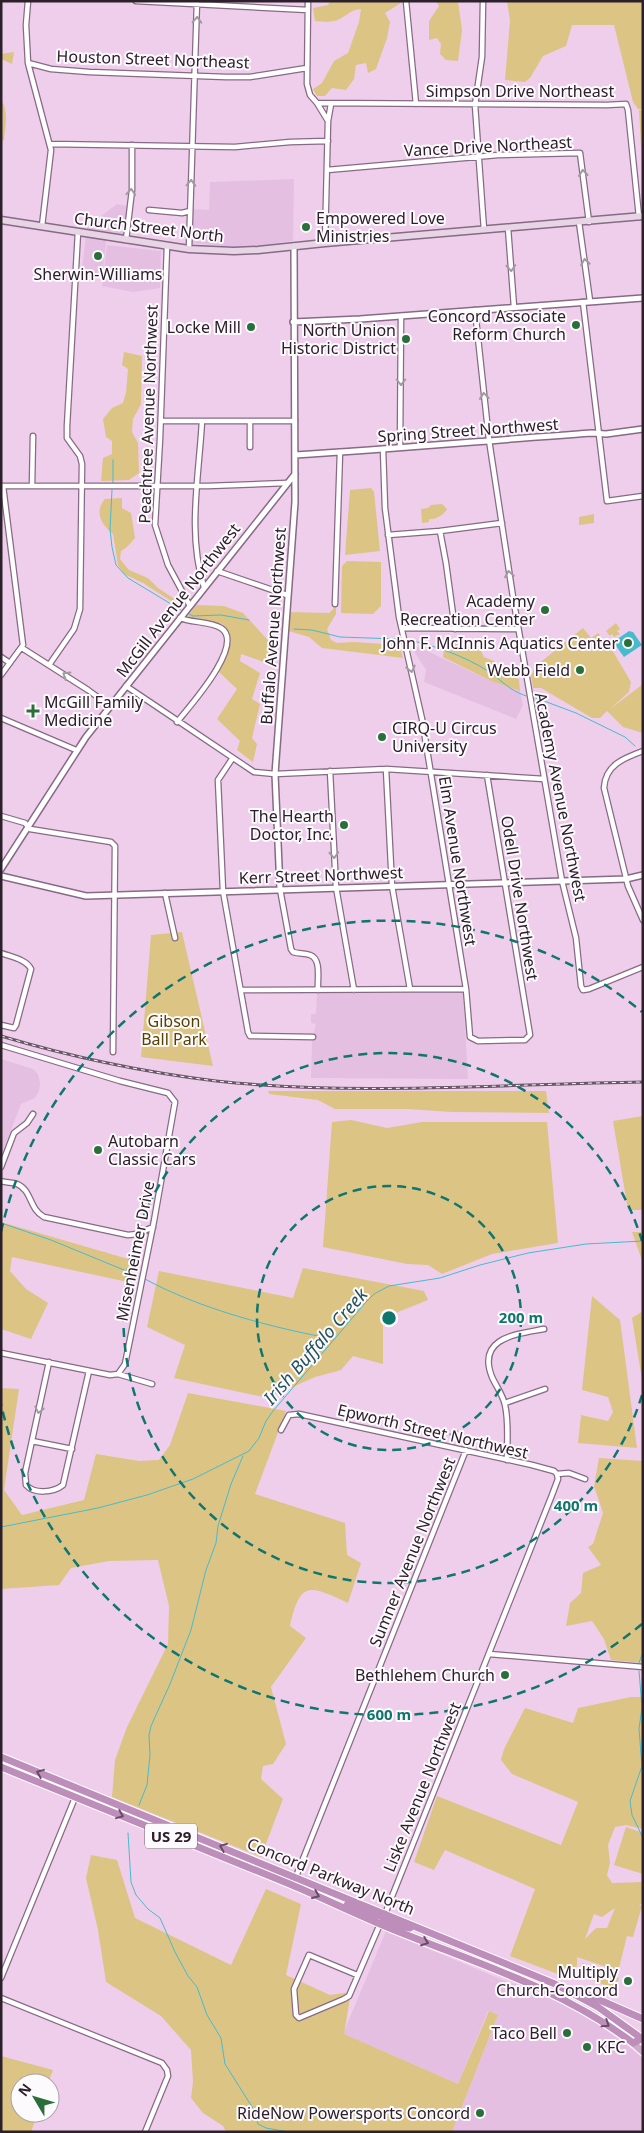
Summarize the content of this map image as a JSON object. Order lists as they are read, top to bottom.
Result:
{
  "streets": {
    "highway": ["US 29", "Concord Parkway North"],
    "main road": ["Church Street North"],
    "street": [
      "Houston Street Northeast",
      "Simpson Drive Northeast",
      "Vance Drive Northeast",
      "Peachtree Avenue Northwest",
      "Spring Street Northwest",
      "McGill Avenue Northwest",
      "Buffalo Avenue Northwest",
      "Academy Avenue Northwest",
      "Elm Avenue Northwest",
      "Kerr Street Northwest",
      "Odell Drive Northwest",
      "Misenheimer Drive",
      "Epworth Street Northwest",
      "Sumner Avenue Northwest",
      "Liske Avenue Northwest"
    ]
  },
  "crossings": [
    ["Simpson Drive Northeast", "Church Street North"],
    ["Vance Drive Northeast", "Church Street North"],
    ["Church Street North", "Peachtree Avenue Northwest"],
    ["Church Street North", "Buffalo Avenue Northwest"],
    ["Peachtree Avenue Northwest", "McGill Avenue Northwest"],
    ["Spring Street Northwest", "Buffalo Avenue Northwest"],
    ["Spring Street Northwest", "Academy Avenue Northwest"],
    ["Spring Street Northwest", "Elm Avenue Northwest"],
    ["McGill Avenue Northwest", "Buffalo Avenue Northwest"],
    ["Buffalo Avenue Northwest", "Kerr Street Northwest"],
    ["Academy Avenue Northwest", "Kerr Street Northwest"],
    ["Elm Avenue Northwest", "Kerr Street Northwest"],
    ["Elm Avenue Northwest", "Odell Drive Northwest"],
    ["Kerr Street Northwest", "Odell Drive Northwest"],
    ["Epworth Street Northwest", "Sumner Avenue Northwest"],
    ["Epworth Street Northwest", "Liske Avenue Northwest"],
    ["Sumner Avenue Northwest", "Concord Parkway North"],
    ["Liske Avenue Northwest", "Concord Parkway North"],
    ["US 29", "Concord Parkway North"]
  ],
  "water": ["Irish Buffalo Creek"],
  "parks": ["Gibson Ball Park"],
  "places": {
    "other": [
      "Empowered Love Ministries",
      "Sherwin-Williams",
      "Concord Associate Reform Church",
      "Locke Mill",
      "North Union Historic District",
      "Academy Recreation Center",
      "John F. McInnis Aquatics Center",
      "Webb Field",
      "CIRQ-U Circus University",
      "The Hearth Doctor, Inc.",
      "Autobarn Classic Cars",
      "Bethlehem Church",
      "Multiply Church-Concord",
      "Taco Bell",
      "KFC",
      "RideNow Powersports Concord"
    ],
    "health": ["McGill Family Medicine"]
  },
  "north": "top left",
  "rings": ["200 m", "400 m", "600 m"]
}
